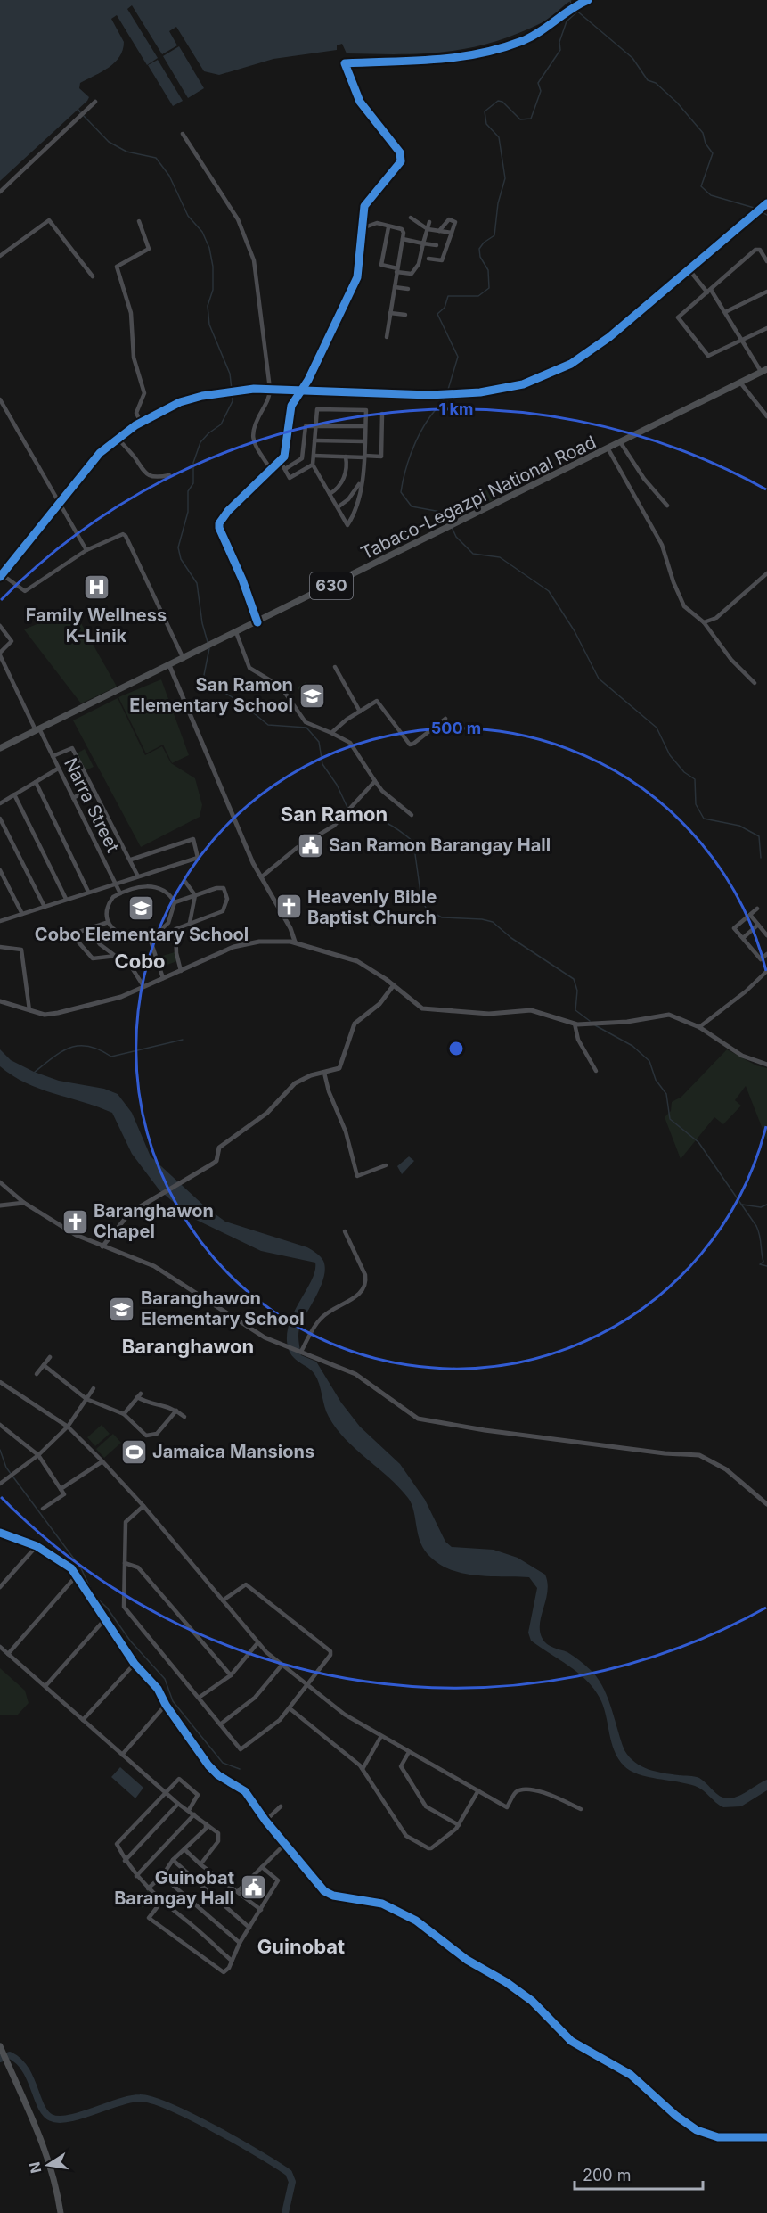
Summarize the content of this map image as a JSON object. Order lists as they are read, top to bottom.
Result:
{
  "streets": {
    "main road": ["Tabaco-Legazpi National Road", "630"],
    "street": ["Narra Street"]
  },
  "crossings": [
    ["Tabaco-Legazpi National Road", "Narra Street"]
  ],
  "districts": [
    "San Ramon",
    "Cobo",
    "Baranghawon",
    "Guinobat"
  ],
  "places": {
    "hospital": ["Family Wellness K-Linik"],
    "school or university": ["San Ramon Elementary School", "Cobo Elementary School", "Baranghawon Elementary School"],
    "public building": ["San Ramon Barangay Hall", "Guinobat Barangay Hall"],
    "church": ["Heavenly Bible Baptist Church", "Baranghawon Chapel"],
    "sports": ["Jamaica Mansions"]
  },
  "scale_bar": "200 m",
  "north": "left",
  "rings": ["1 km", "500 m"]
}
